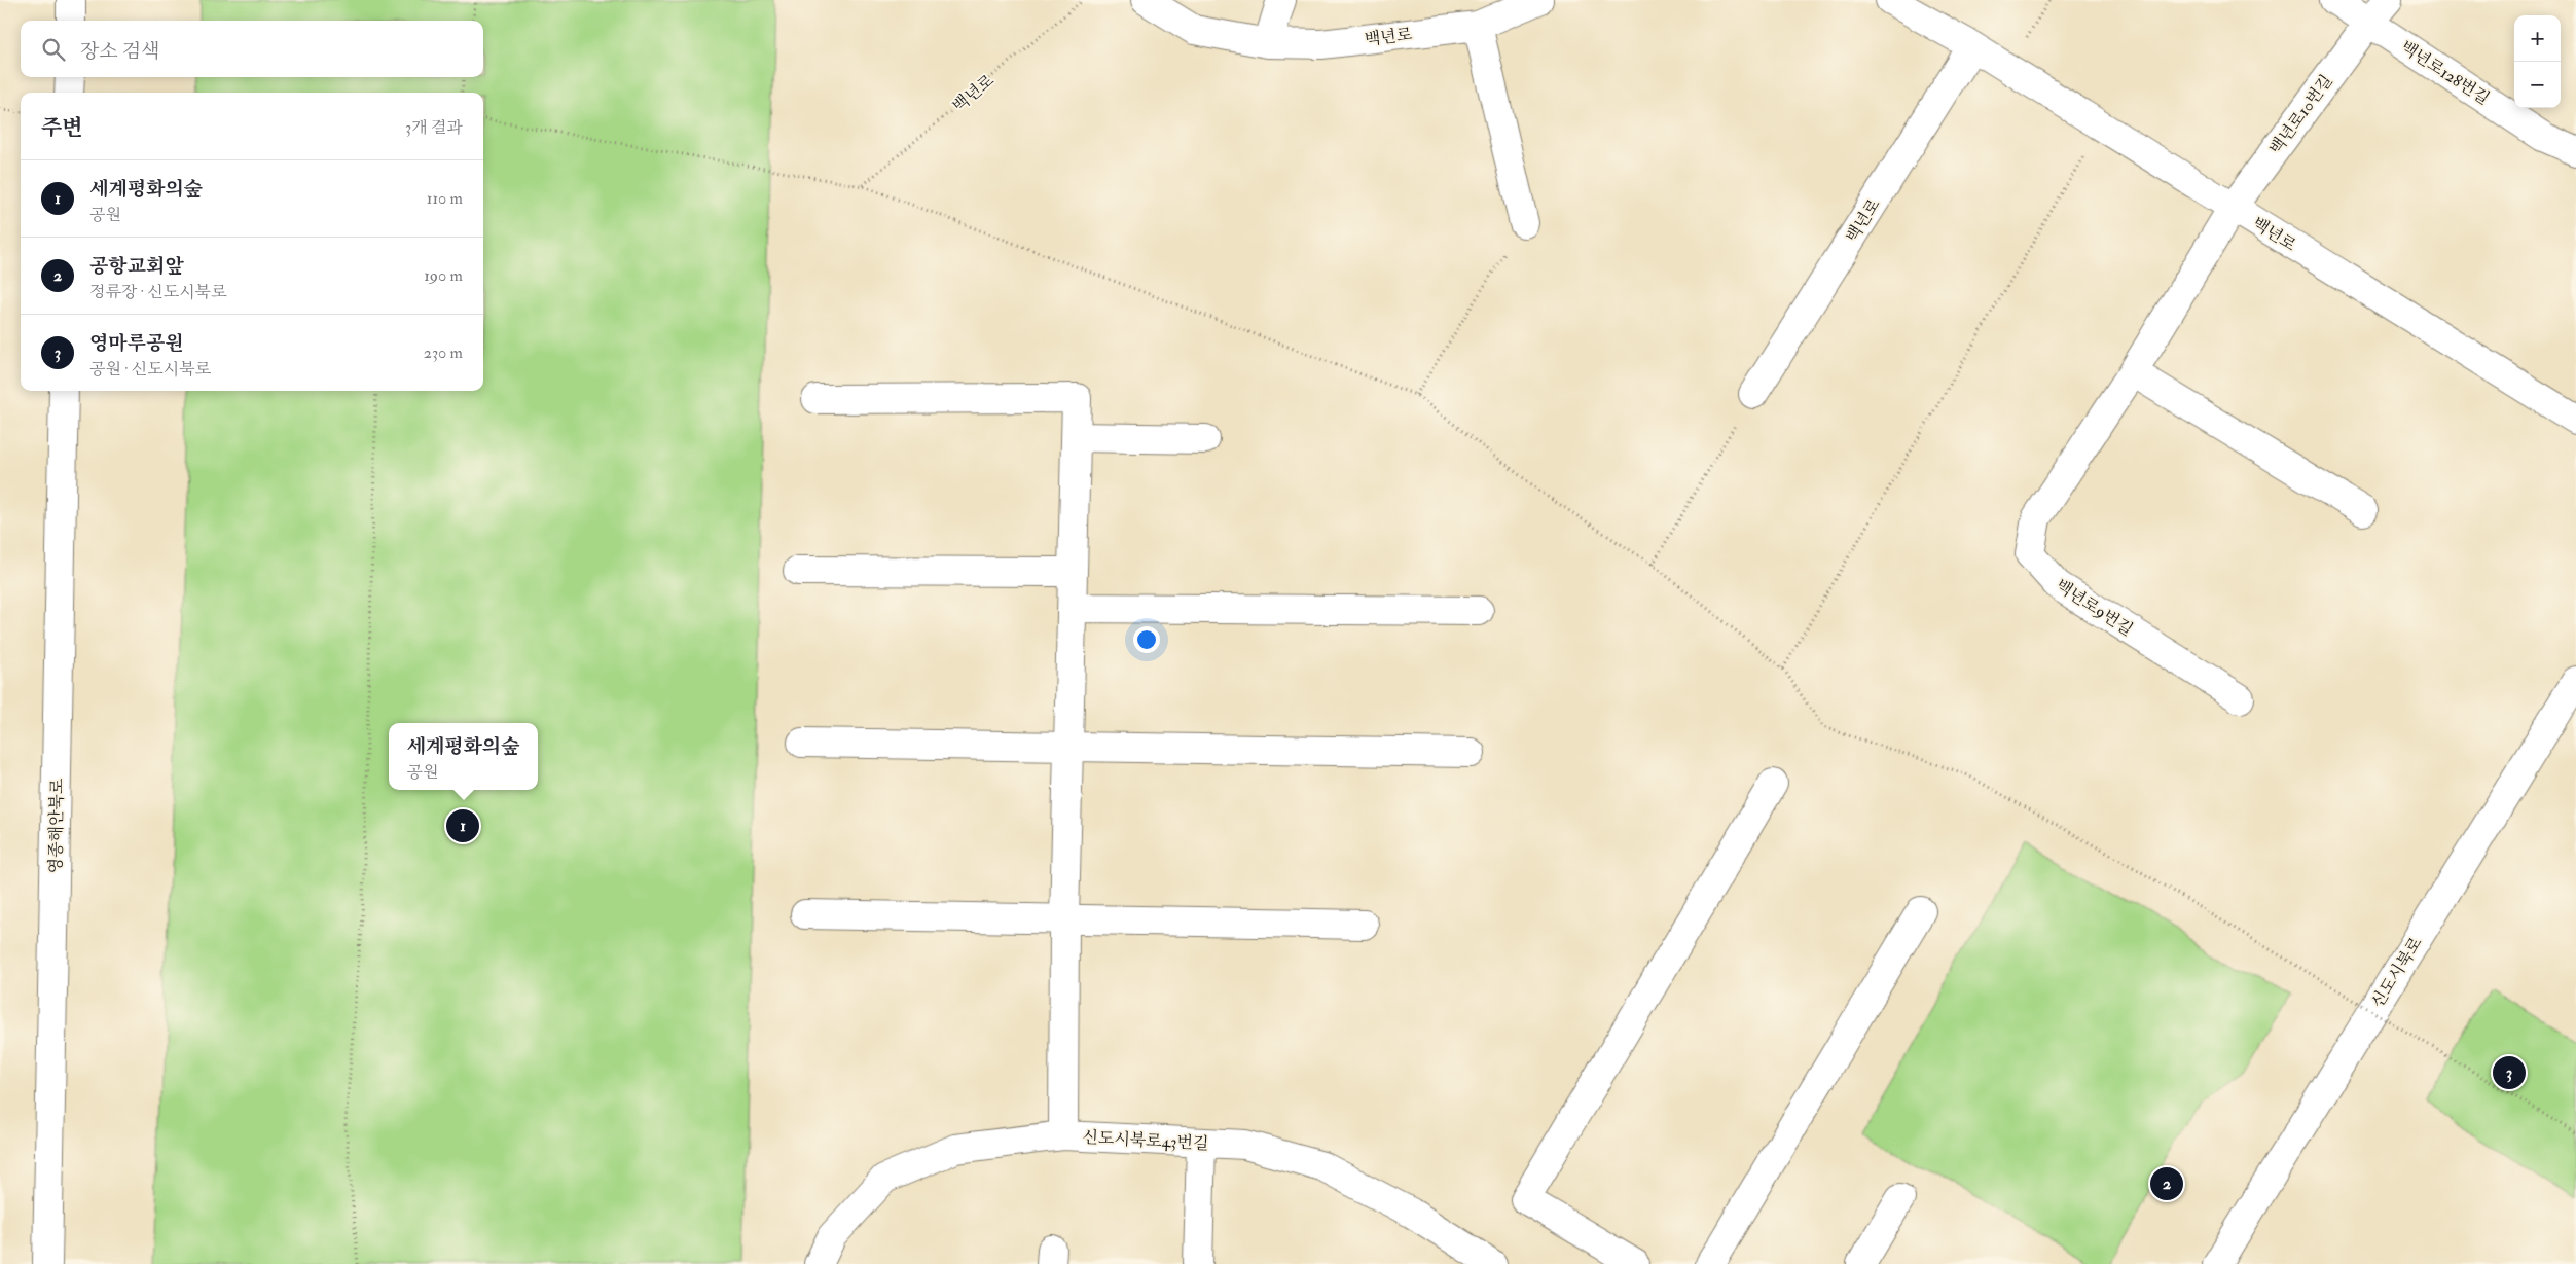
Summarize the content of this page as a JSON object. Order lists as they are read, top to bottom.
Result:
{
  "streets": {
    "main road": [
      "백년로",
      "백년로128번길",
      "백년로10번길",
      "백년로9번길",
      "영종해안북로",
      "신도시북로",
      "신도시북로43번길"
    ]
  },
  "crossings": [
    ["백년로", "백년로10번길"],
    ["백년로", "백년로9번길"],
    ["백년로128번길", "백년로10번길"],
    ["백년로10번길", "백년로9번길"]
  ],
  "page": {
    "map_buttons": ["+", "−"],
    "search": "장소 검색",
    "heading": ["주변", "3개 결과"],
    "list": [
      {
        "mark": "1",
        "name": "세계평화의숲",
        "note": "공원",
        "value": "110 m"
      },
      {
        "mark": "2",
        "name": "공항교회앞",
        "note": "정류장 · 신도시북로",
        "value": "190 m"
      },
      {
        "mark": "3",
        "name": "영마루공원",
        "note": "공원 · 신도시북로",
        "value": "230 m"
      }
    ],
    "popup": ["세계평화의숲", "공원"],
    "pins": ["1", "3", "2"]
  }
}
